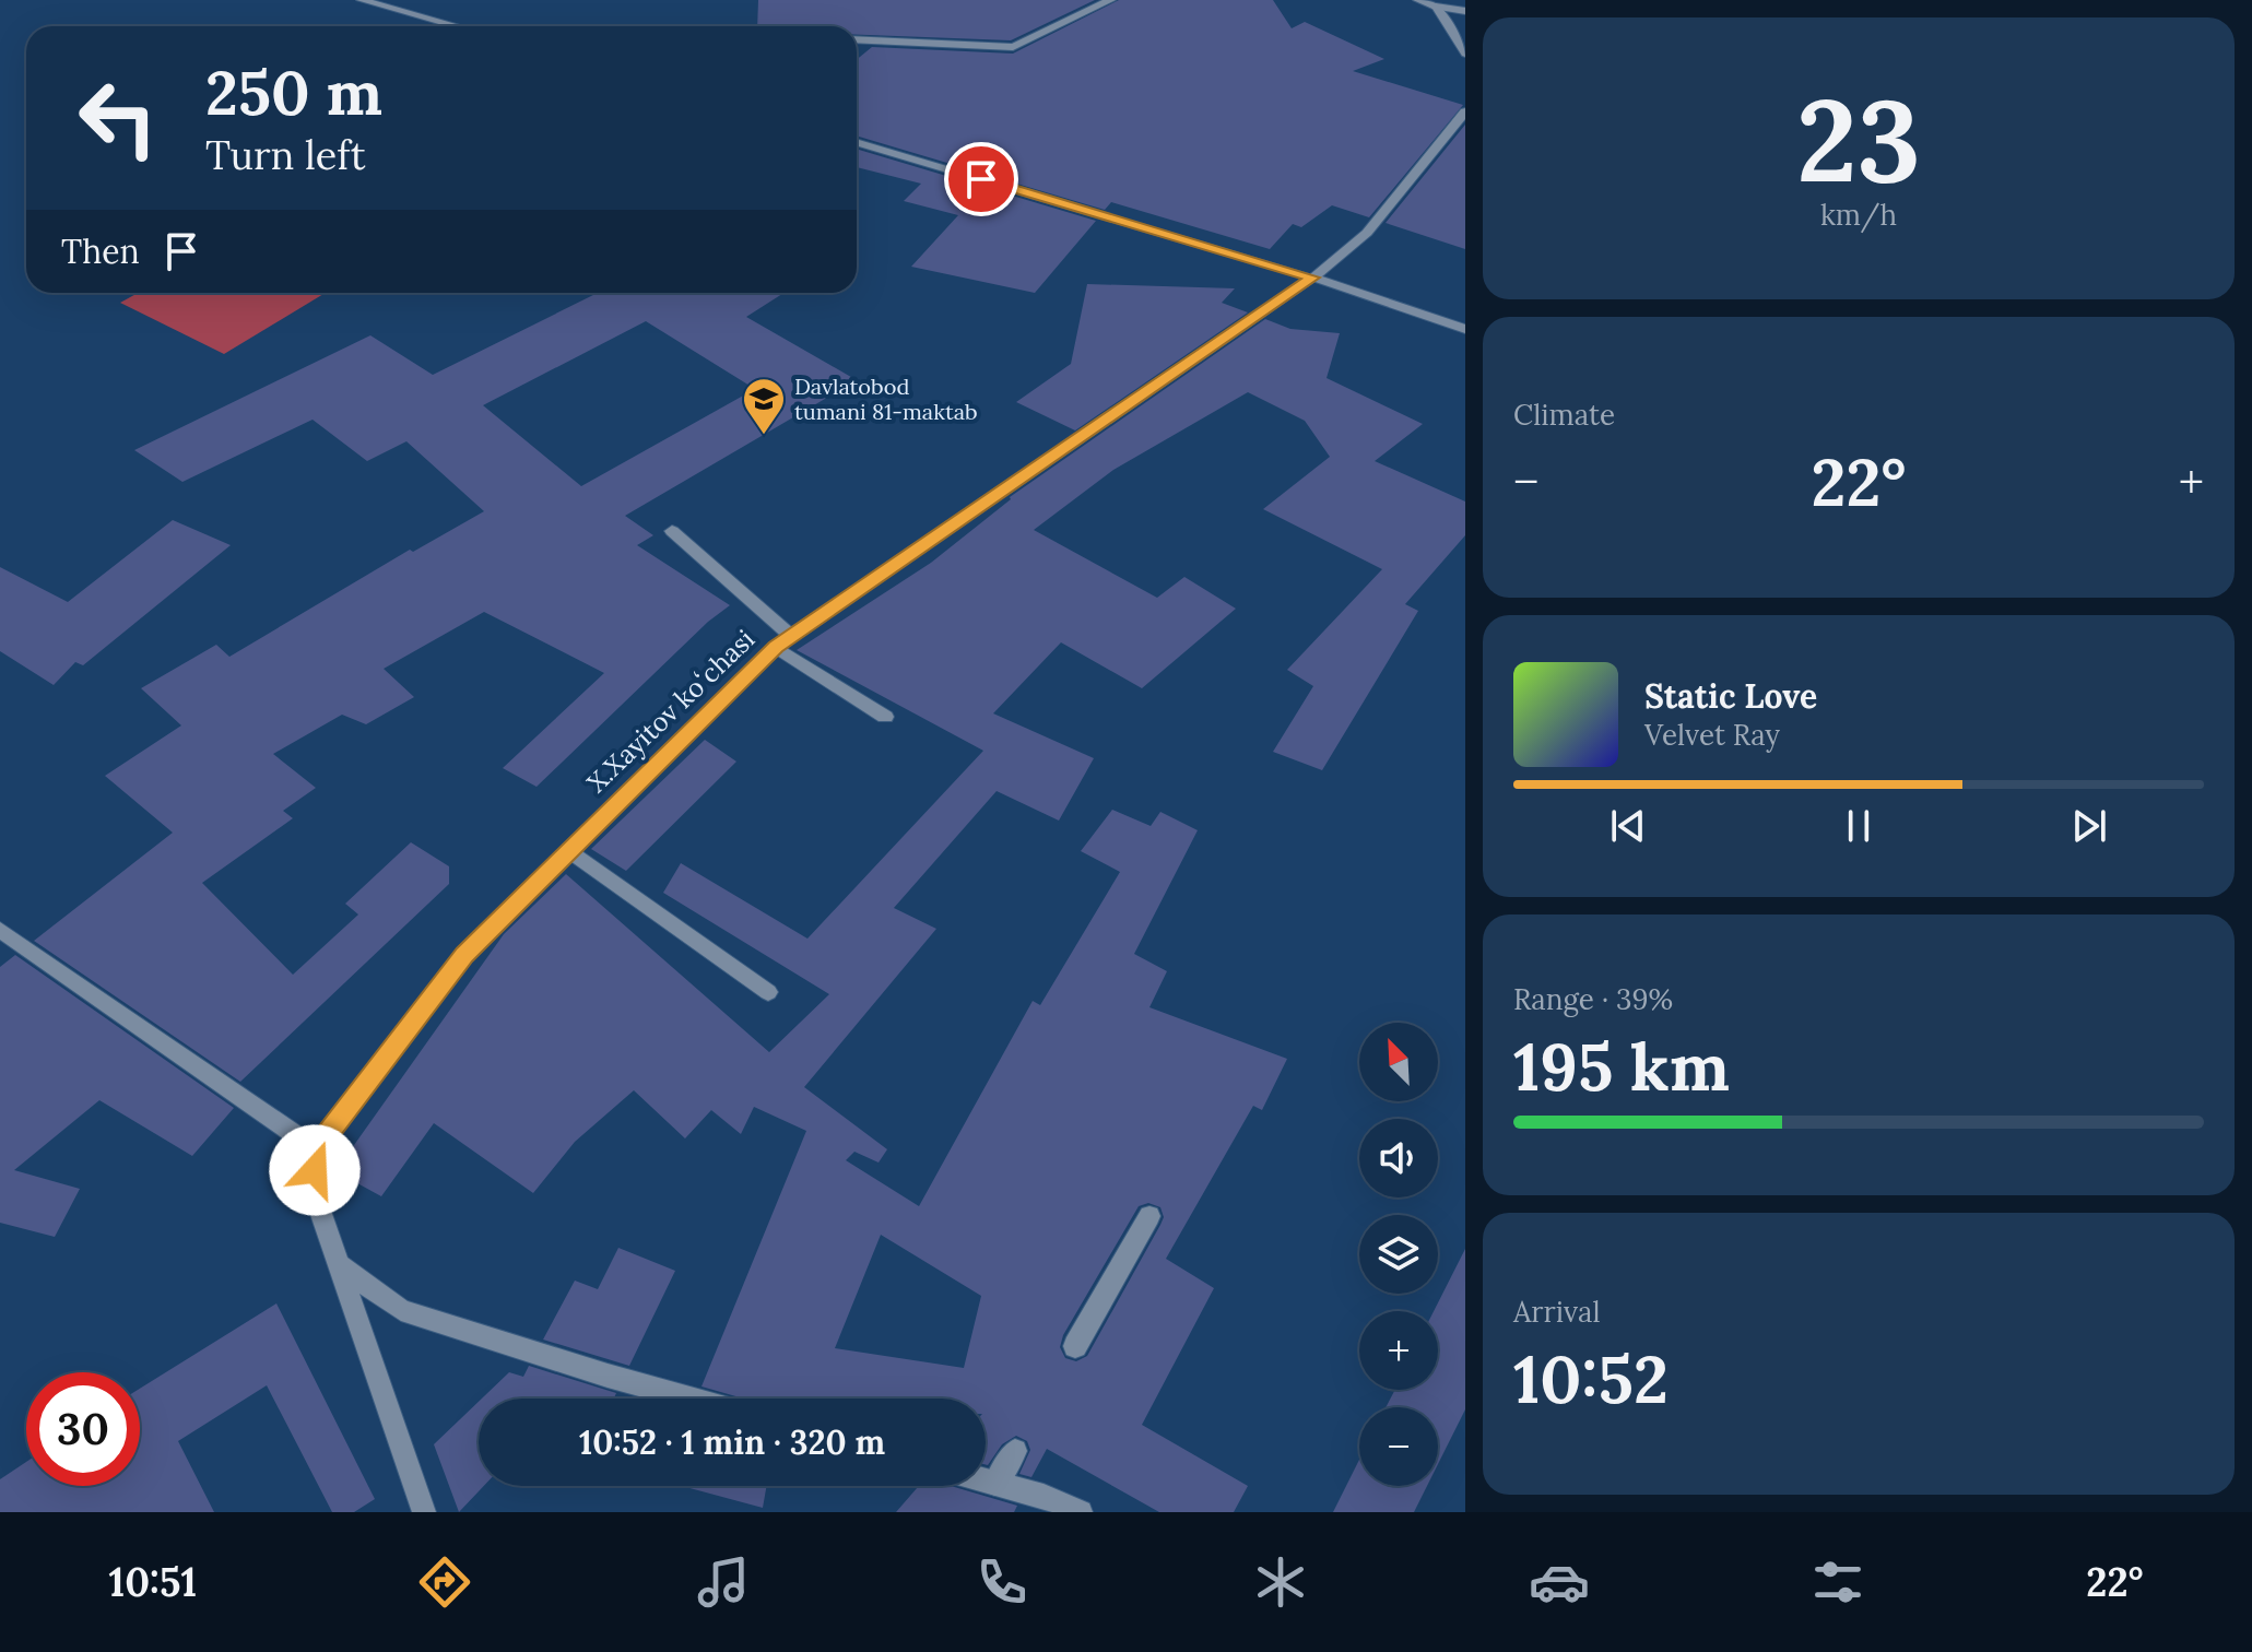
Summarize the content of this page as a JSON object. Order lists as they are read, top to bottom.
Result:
{
  "streets": {
    "street": ["X.Xayitov koʻchasi"]
  },
  "places": {
    "school or university": ["Davlatobod tumani 81-maktab"]
  },
  "north": "top left",
  "page": {
    "tile": [
      ["23", "km/h"],
      "Climate",
      ["Range · 39%", "195 km"],
      ["Arrival", "10:52"]
    ],
    "turn": ["250 m", "Turn left"],
    "then": "Then",
    "heat": ["−", "22°", "+"],
    "song": ["Static Love", "Velvet Ray"],
    "map_buttons": ["+", "−"],
    "limit": "30",
    "trip": "10:52 · 1 min · 320 m",
    "tabs": ["10:51", "22°"]
  }
}
